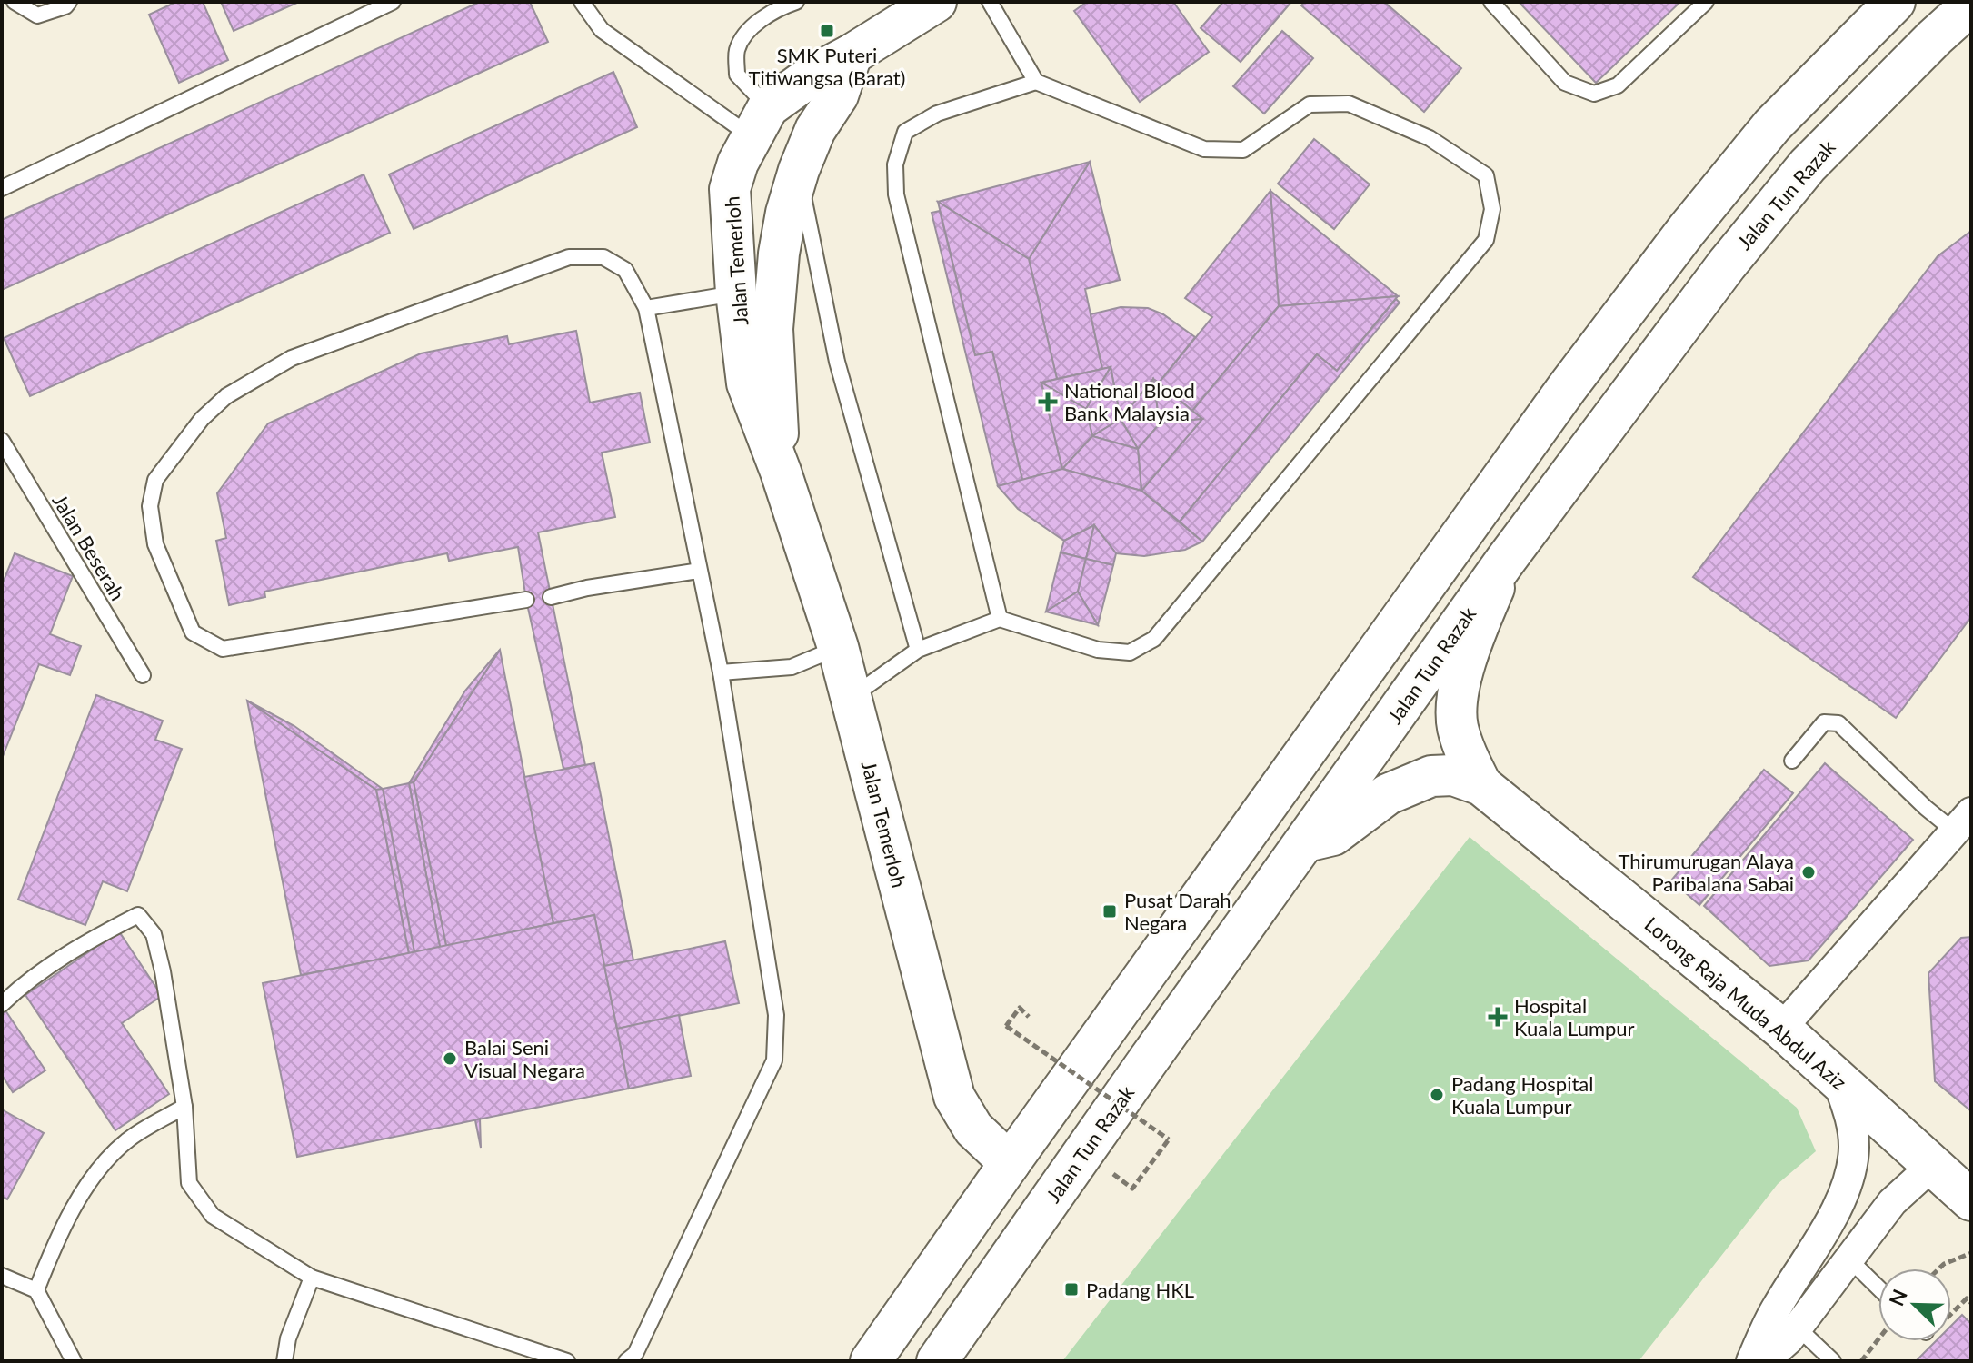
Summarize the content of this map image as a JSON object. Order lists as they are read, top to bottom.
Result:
{
  "streets": {
    "main road": ["Jalan Tun Razak", "Jalan Temerloh", "Lorong Raja Muda Abdul Aziz"],
    "lane": ["Jalan Beserah"]
  },
  "crossings": [
    ["Jalan Tun Razak", "Lorong Raja Muda Abdul Aziz"]
  ],
  "places": {
    "transit": ["SMK Puteri Titiwangsa (Barat)", "Pusat Darah Negara", "Padang HKL"],
    "health": ["National Blood Bank Malaysia", "Hospital Kuala Lumpur"],
    "other": ["Thirumurugan Alaya Paribalana Sabai", "Balai Seni Visual Negara", "Padang Hospital Kuala Lumpur"]
  },
  "north": "top left"
}
